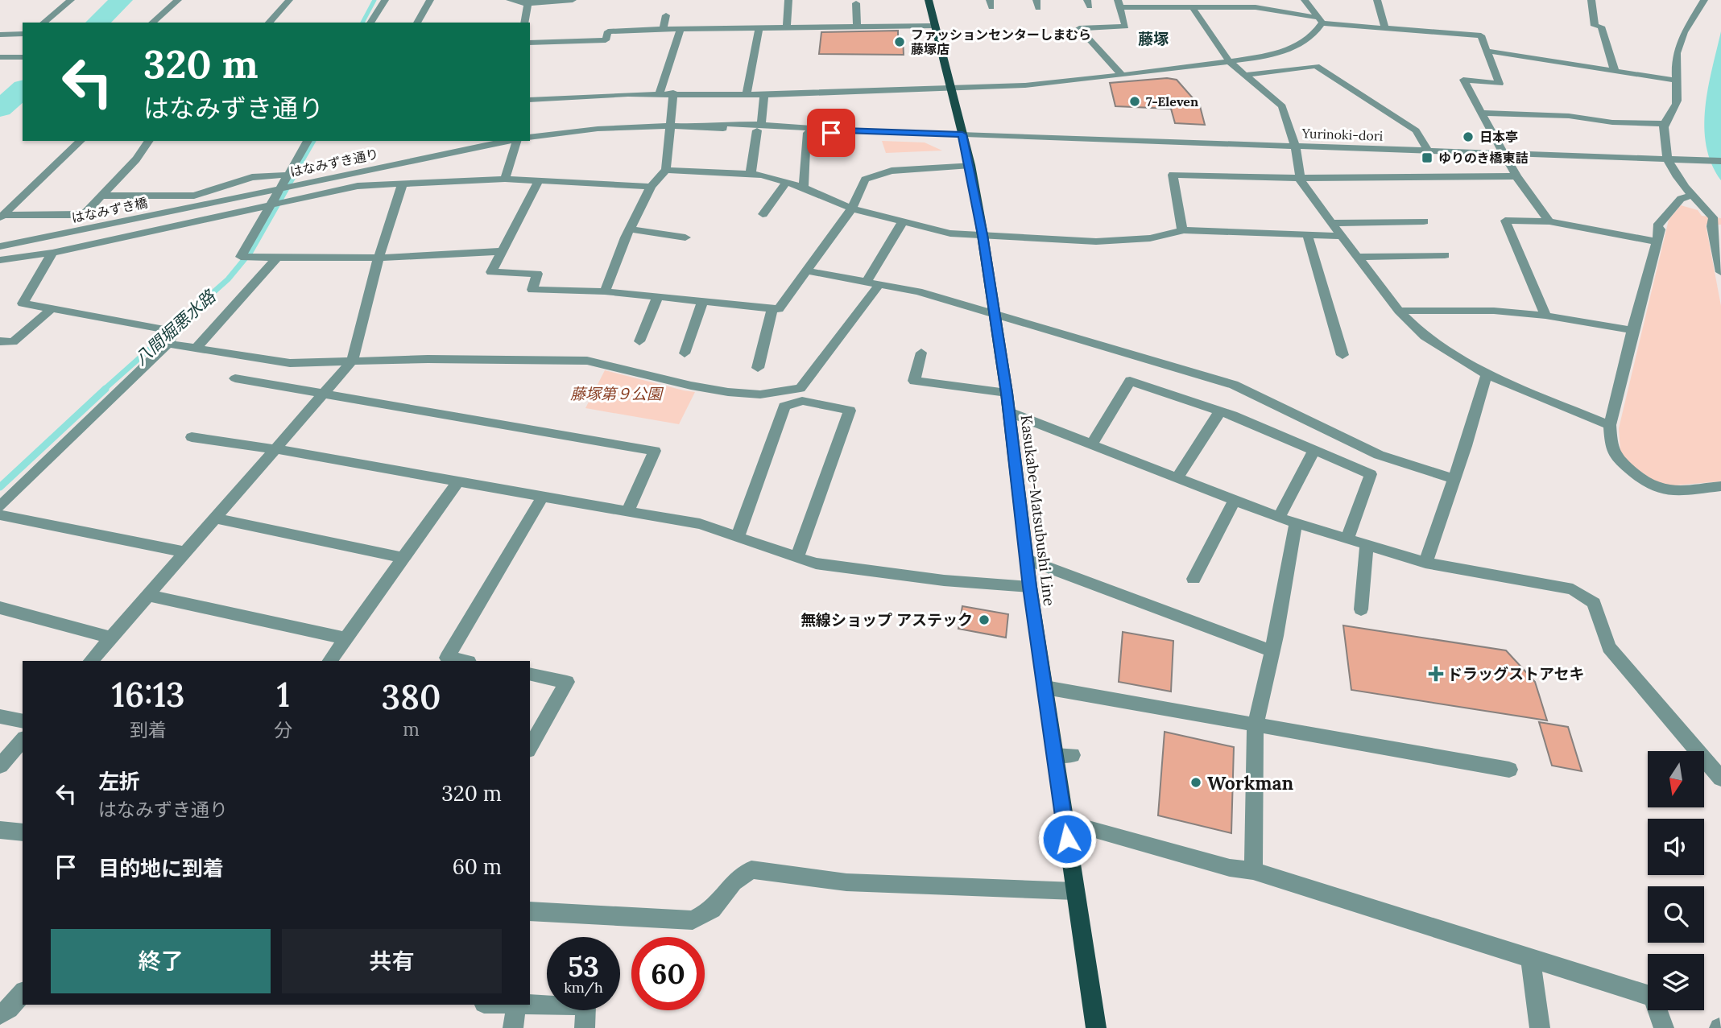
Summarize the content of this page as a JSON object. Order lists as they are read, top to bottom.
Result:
{
  "streets": {
    "main road": ["Kasukabe-Matsubushi Line"],
    "street": ["Yurinoki-dori", "はなみずき通り", "はなみずき橋"]
  },
  "crossings": [
    ["Yurinoki-dori", "Kasukabe-Matsubushi Line"],
    ["はなみずき通り", "はなみずき橋"]
  ],
  "districts": ["藤塚"],
  "water": ["八間堀悪水路"],
  "parks": ["藤塚第９公園"],
  "places": {
    "other": [
      "ファッションセンターしまむら 藤塚店",
      "7-Eleven",
      "日本亭",
      "無線ショップ アステック",
      "Workman"
    ],
    "transit": ["ゆりのき橋東詰"],
    "health": ["ドラッグストアセキ"]
  },
  "north": "bottom",
  "page": {
    "turn": ["320 m", "はなみずき通り"],
    "eta": [
      "16:13",
      "到着",
      "1",
      "分",
      "380",
      "m"
    ],
    "list": [
      {
        "name": "左折",
        "note": "はなみずき通り",
        "value": "320 m"
      },
      {
        "name": "目的地に到着",
        "value": "60 m"
      }
    ],
    "buttons": ["終了", "共有"],
    "speed": "53 km/h",
    "limit": "60"
  }
}
